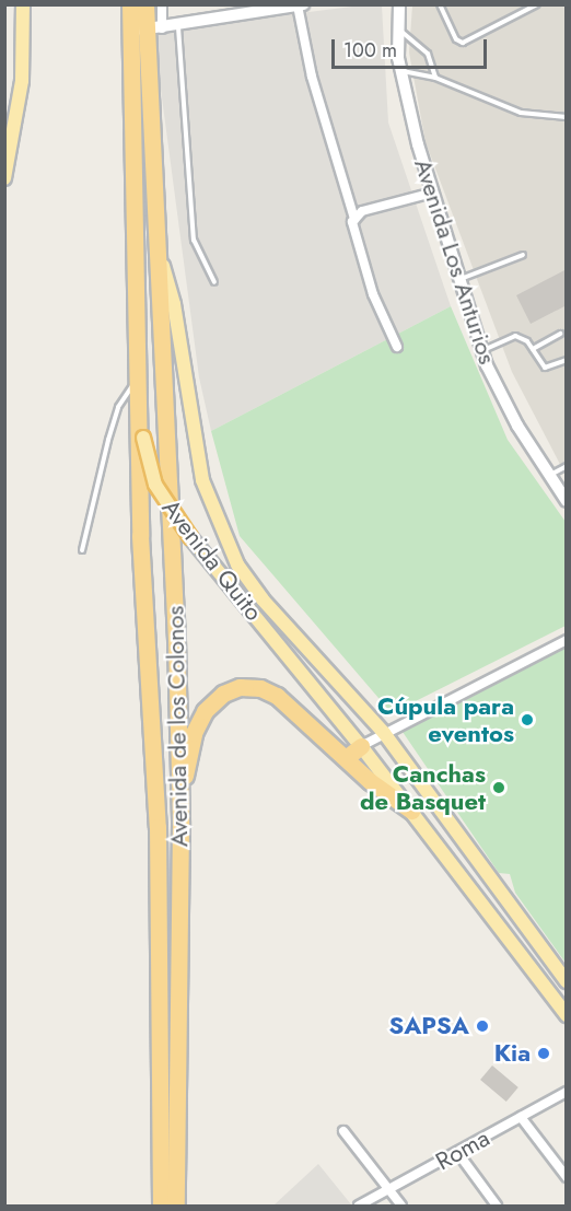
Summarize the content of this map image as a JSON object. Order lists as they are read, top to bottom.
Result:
{
  "streets": {
    "highway": ["Avenida Quito", "Avenida de los Colonos"],
    "street": ["Avenida Los Anturios", "Roma"]
  },
  "crossings": [
    ["Avenida Quito", "Avenida de los Colonos"]
  ],
  "places": [
    "Cúpula para eventos",
    "Canchas de Basquet",
    "SAPSA",
    "Kia"
  ],
  "scale_bar": "100 m"
}
